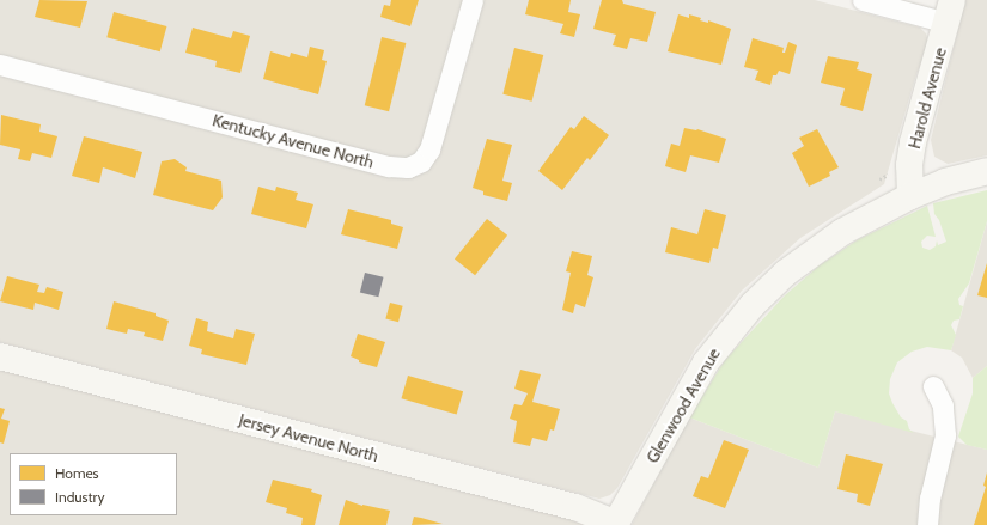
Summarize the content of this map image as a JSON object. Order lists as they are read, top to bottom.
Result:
{
  "streets": {
    "street": [
      "Harold Avenue",
      "Kentucky Avenue North",
      "Glenwood Avenue",
      "Jersey Avenue North"
    ]
  },
  "crossings": [
    ["Harold Avenue", "Glenwood Avenue"],
    ["Glenwood Avenue", "Jersey Avenue North"]
  ],
  "legend": ["Homes", "Industry"]
}
